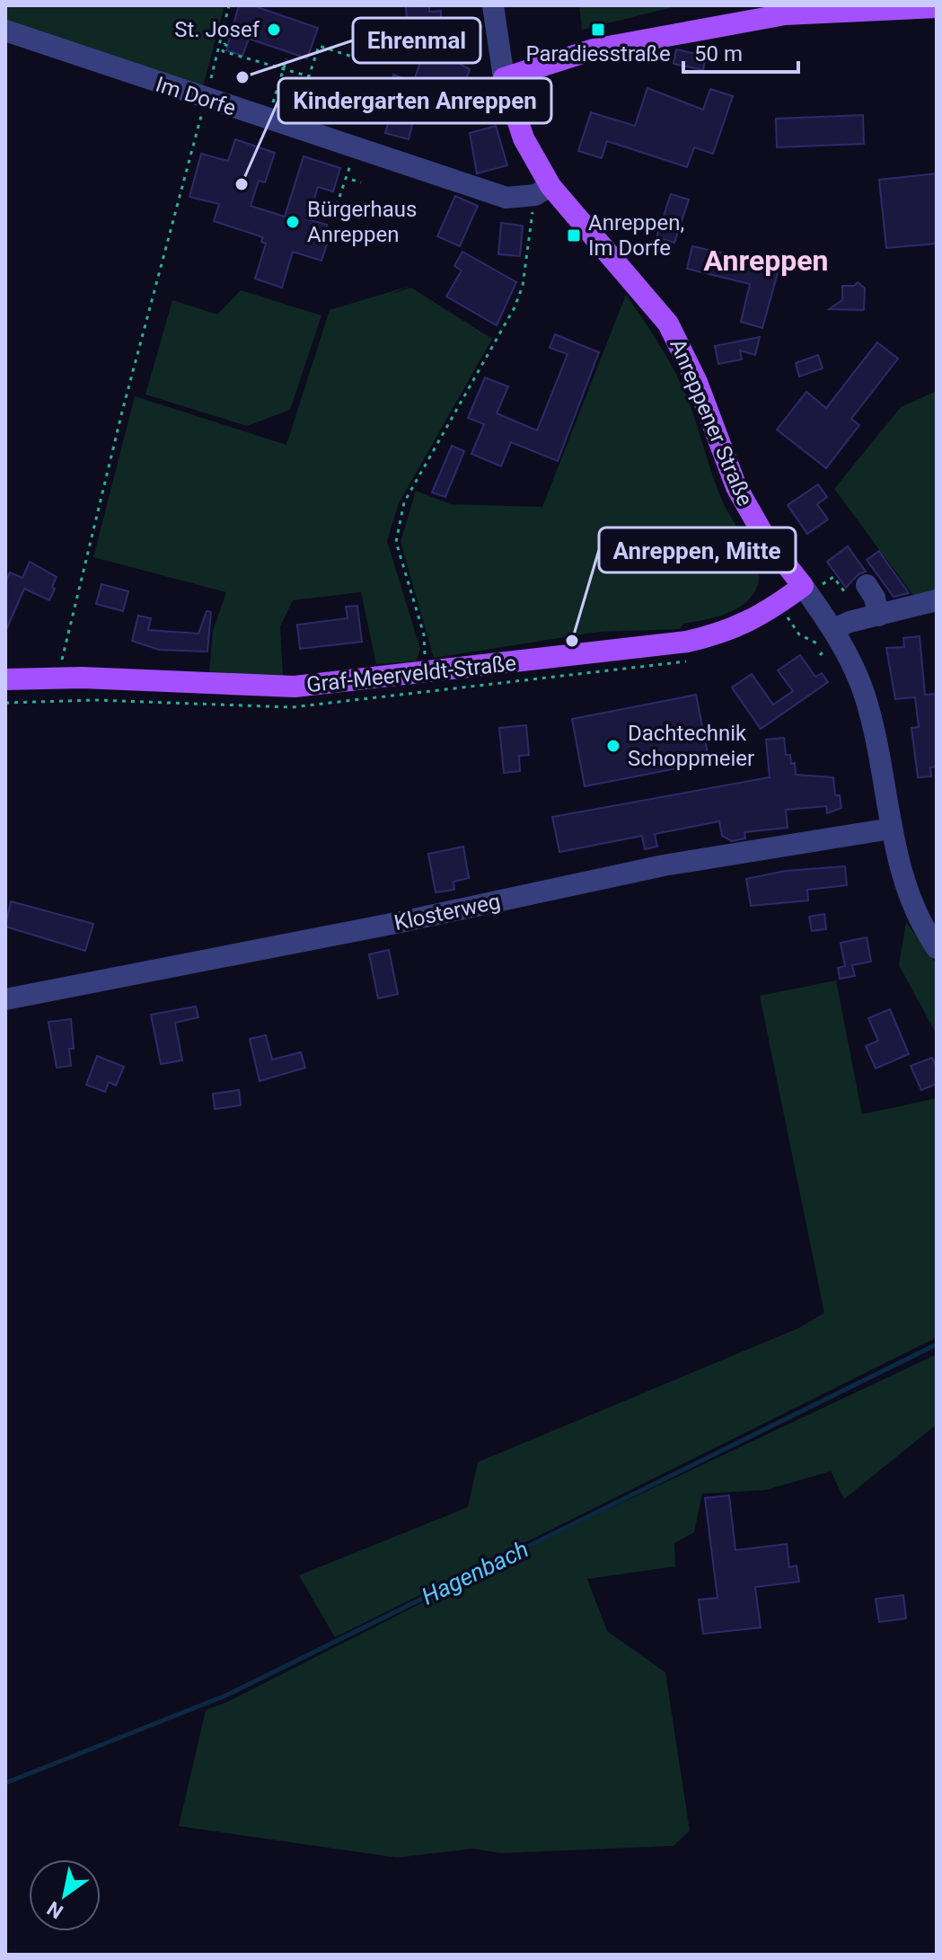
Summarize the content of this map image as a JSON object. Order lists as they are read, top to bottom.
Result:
{
  "streets": {
    "main road": ["Anreppener Straße", "Graf-Meerveldt-Straße"],
    "street": ["Im Dorfe", "Klosterweg"]
  },
  "crossings": [
    ["Im Dorfe", "Anreppener Straße"],
    ["Anreppener Straße", "Graf-Meerveldt-Straße"],
    ["Anreppener Straße", "Klosterweg"]
  ],
  "districts": ["Anreppen"],
  "water": ["Hagenbach"],
  "places": {
    "other": [
      "St. Josef",
      "Ehrenmal",
      "Kindergarten Anreppen",
      "Bürgerhaus Anreppen",
      "Anreppen, Mitte",
      "Dachtechnik Schoppmeier"
    ],
    "transit": ["Paradiesstraße", "Anreppen, Im Dorfe"]
  },
  "scale_bar": "50 m",
  "north": "bottom left"
}
